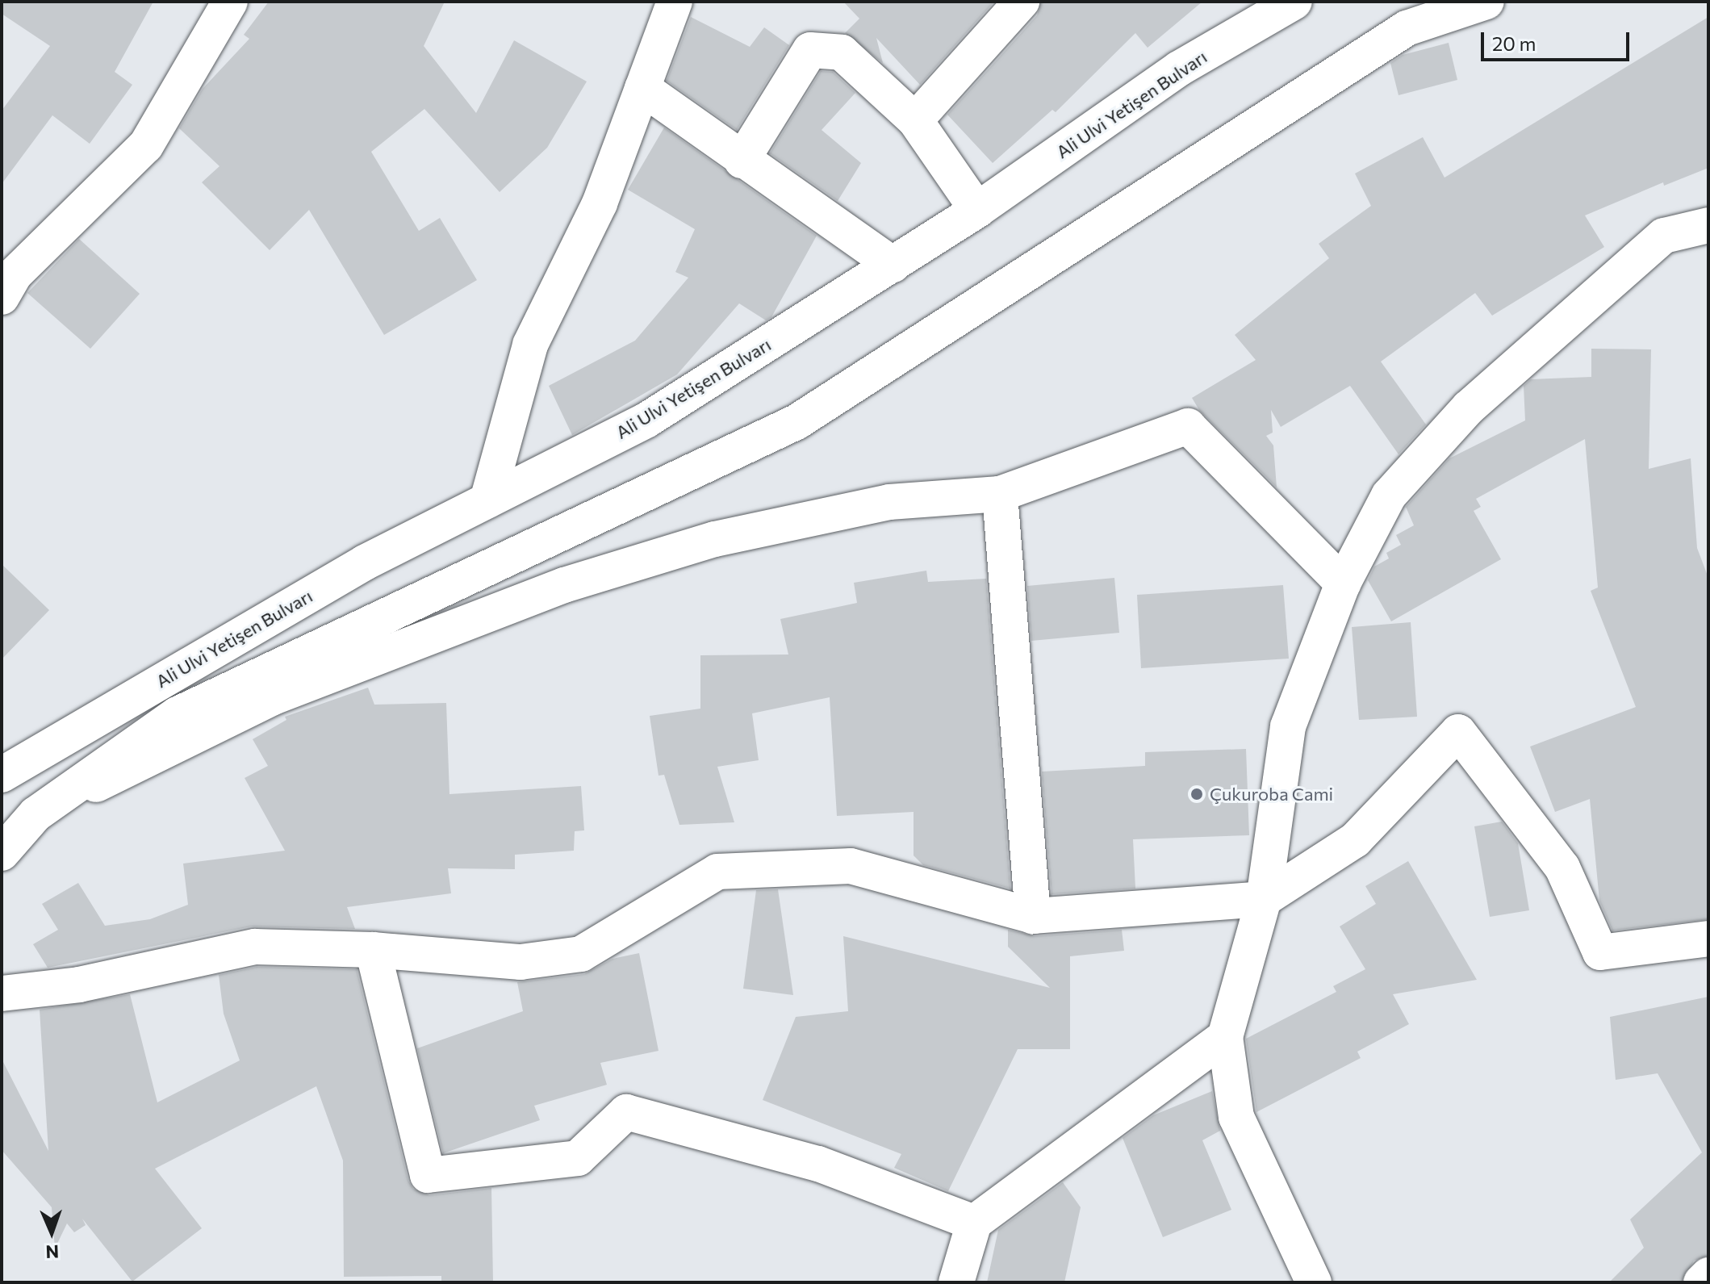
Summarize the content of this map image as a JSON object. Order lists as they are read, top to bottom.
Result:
{
  "streets": {
    "street": ["Ali Ulvi Yetişen Bulvarı"]
  },
  "places": ["Çukuroba Cami"],
  "scale_bar": "20 m",
  "north": "bottom"
}
